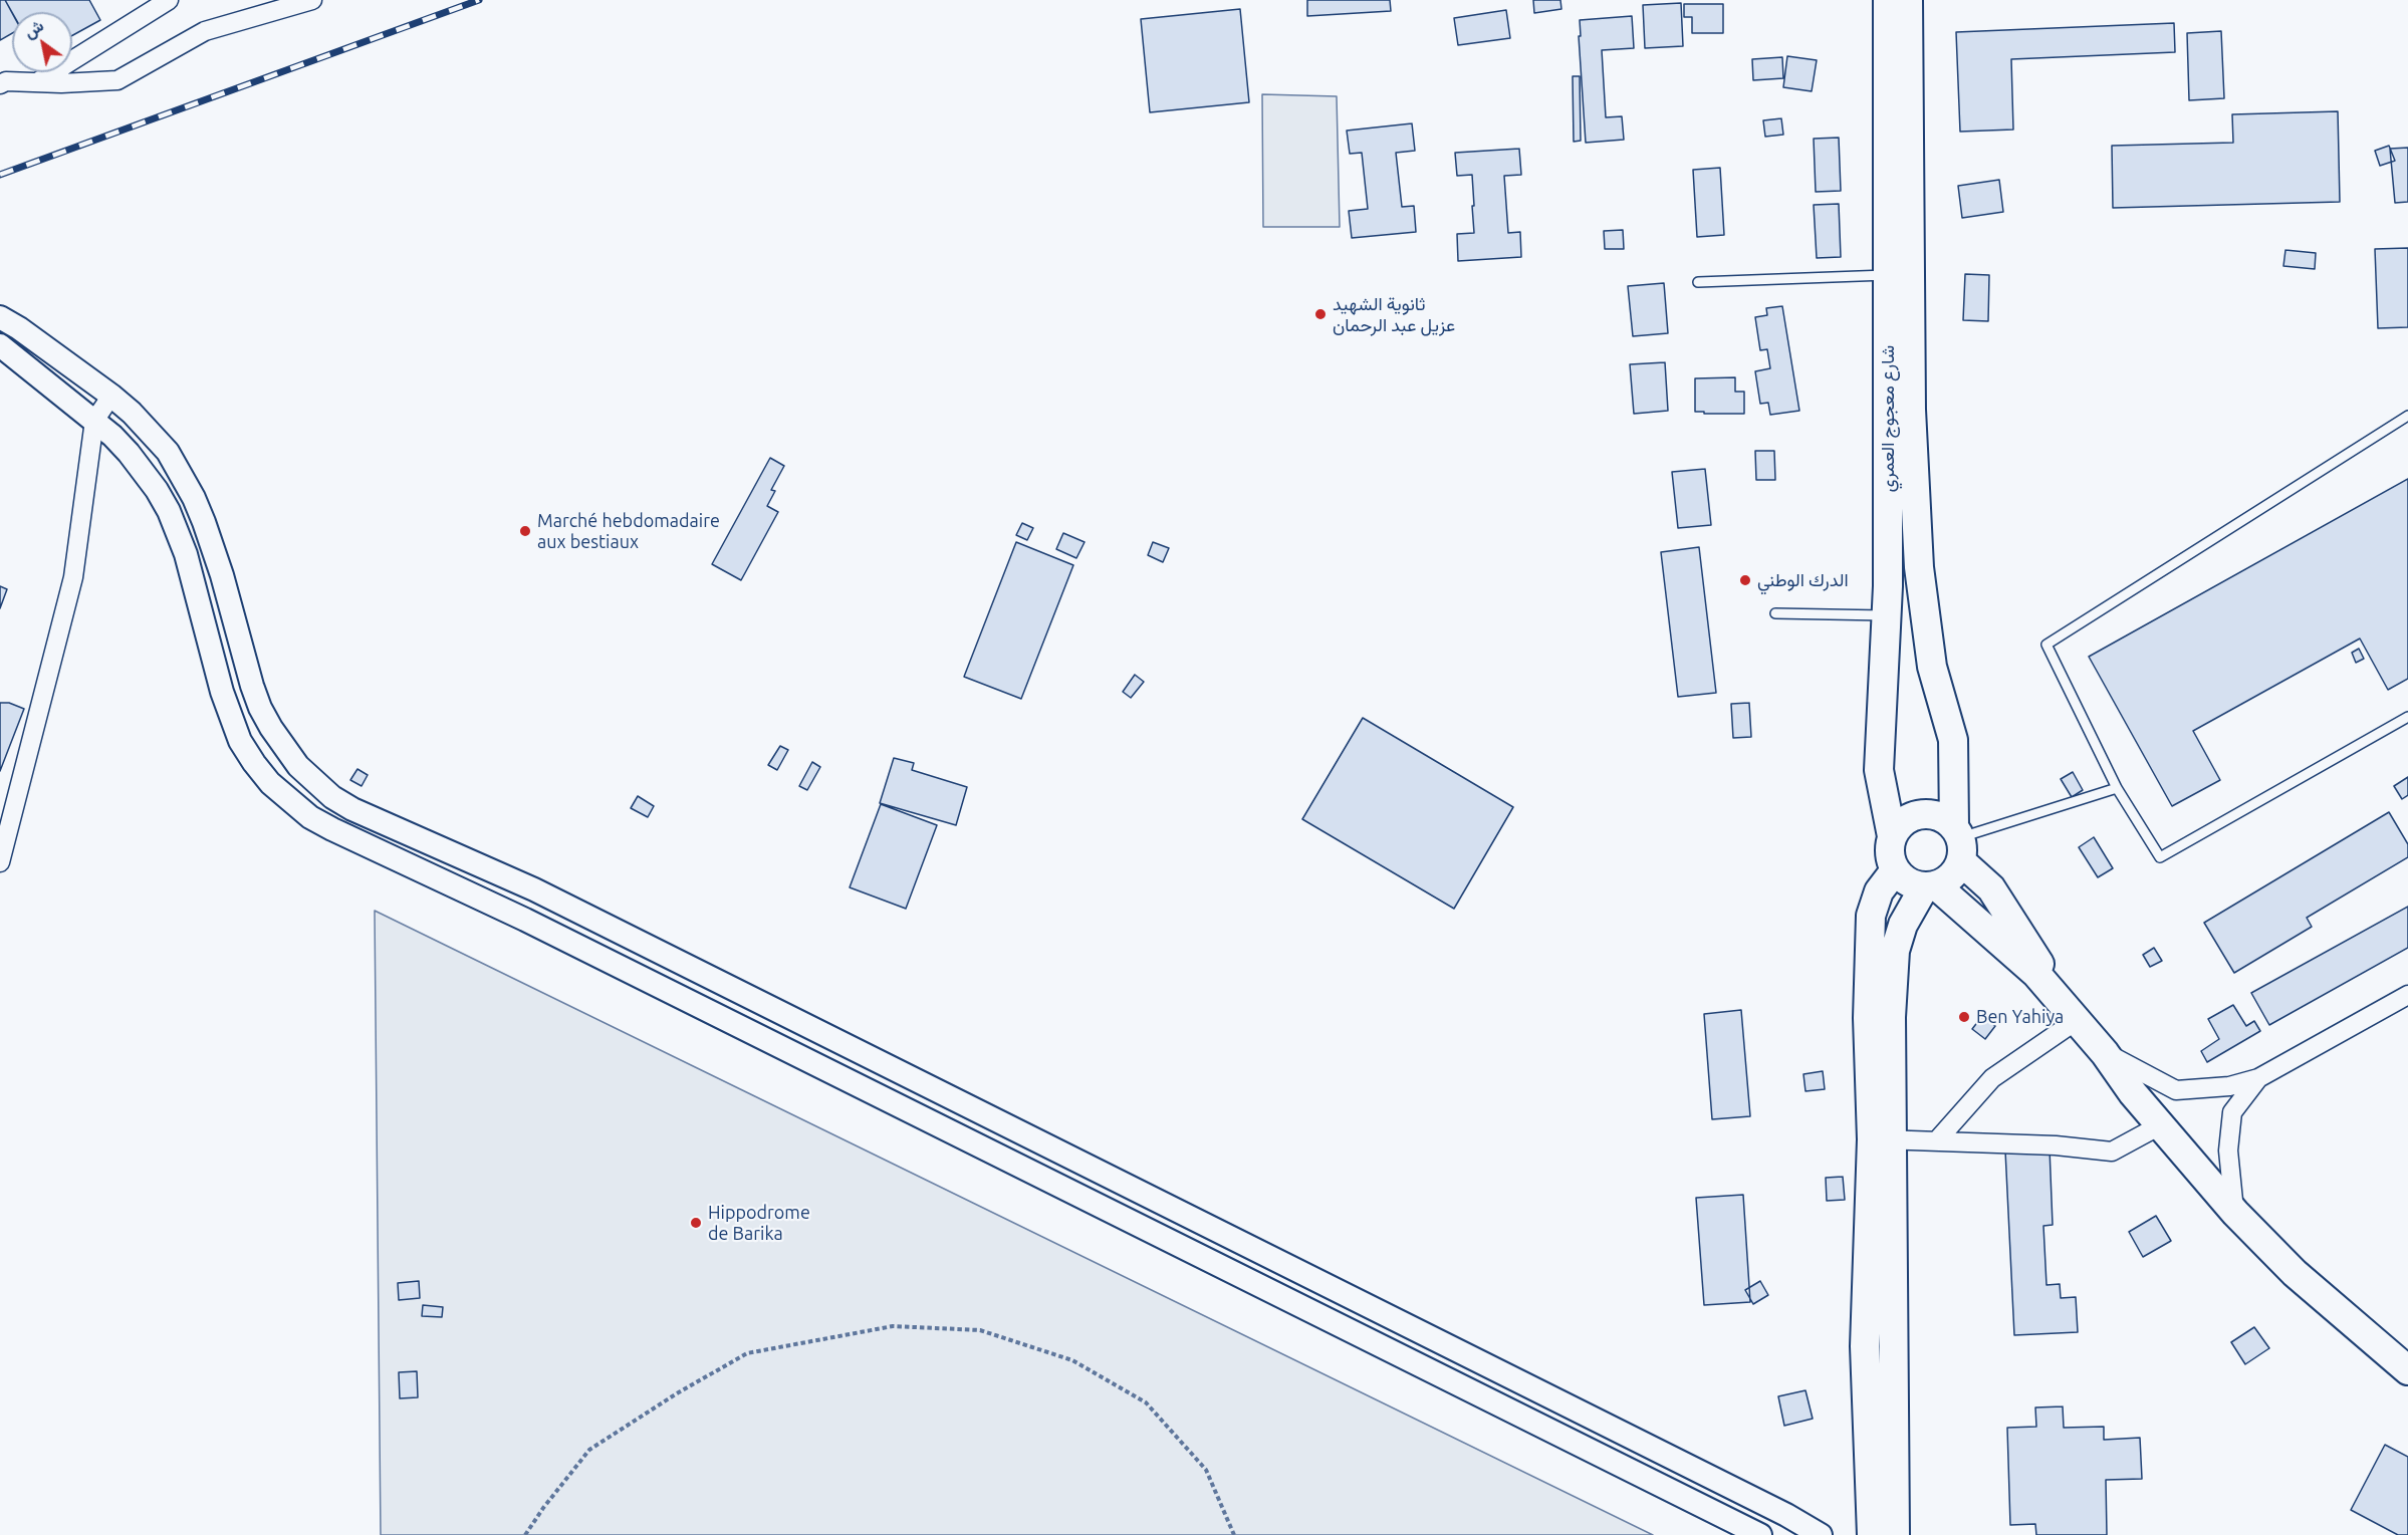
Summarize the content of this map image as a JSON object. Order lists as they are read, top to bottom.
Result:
{
  "streets": {
    "main road": ["شارع معجوج العمري"]
  },
  "places": [
    "ثانوية الشهيد عزيل عبد الرحمان",
    "Marché hebdomadaire aux bestiaux",
    "الدرك الوطني",
    "Ben Yahiya",
    "Hippodrome de Barika"
  ],
  "north": "top left"
}
